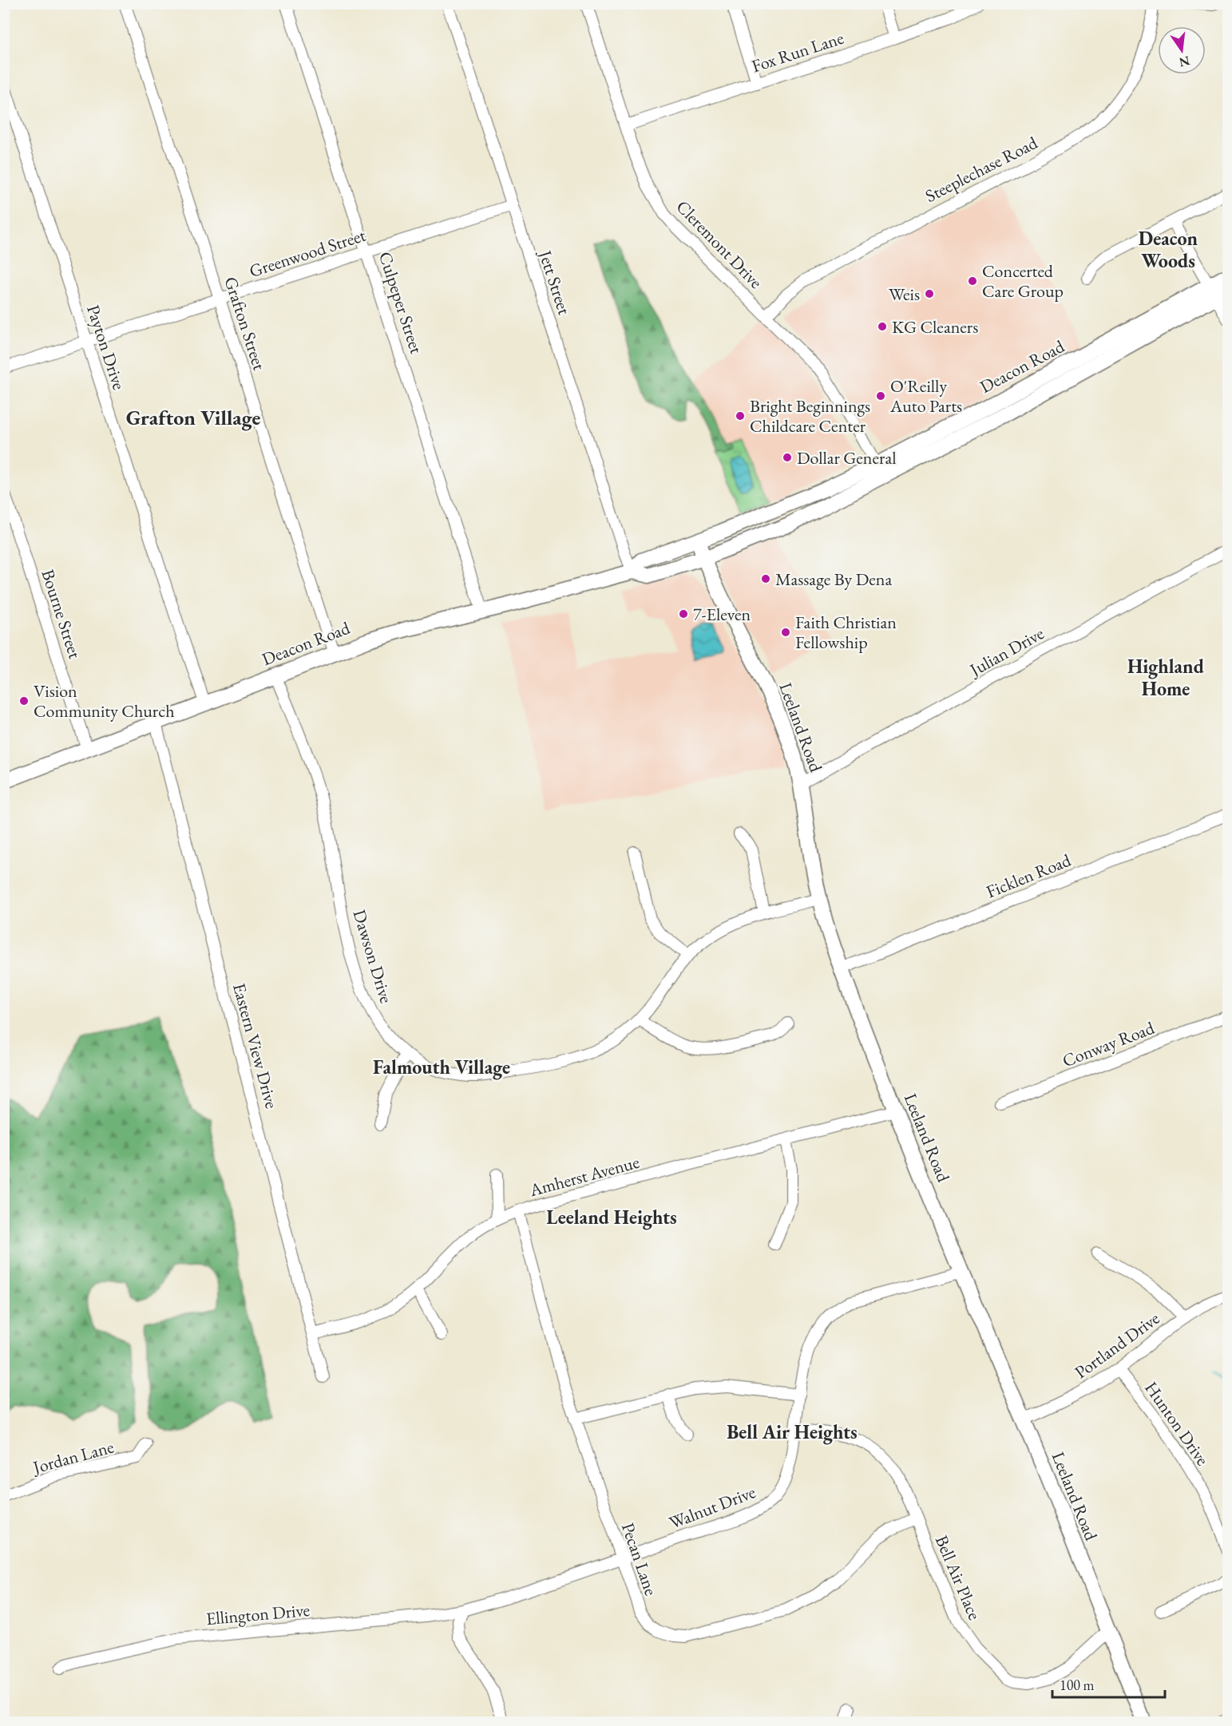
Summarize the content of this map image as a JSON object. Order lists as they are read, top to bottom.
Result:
{
  "streets": {
    "main road": ["Deacon Road", "Leeland Road"],
    "street": [
      "Fox Run Lane",
      "Steeplechase Road",
      "Cleremont Drive",
      "Greenwood Street",
      "Jett Street",
      "Culpeper Street",
      "Grafton Street",
      "Payton Drive",
      "Bourne Street",
      "Julian Drive",
      "Ficklen Road",
      "Dawson Drive",
      "Conway Road",
      "Eastern View Drive",
      "Amherst Avenue",
      "Portland Drive",
      "Hunton Drive",
      "Jordan Lane",
      "Walnut Drive",
      "Pecan Lane",
      "Bell Air Place",
      "Ellington Drive"
    ]
  },
  "crossings": [
    ["Fox Run Lane", "Cleremont Drive"],
    ["Steeplechase Road", "Cleremont Drive"],
    ["Cleremont Drive", "Deacon Road"],
    ["Greenwood Street", "Jett Street"],
    ["Greenwood Street", "Culpeper Street"],
    ["Greenwood Street", "Grafton Street"],
    ["Greenwood Street", "Payton Drive"],
    ["Jett Street", "Deacon Road"],
    ["Culpeper Street", "Deacon Road"],
    ["Grafton Street", "Deacon Road"],
    ["Payton Drive", "Deacon Road"],
    ["Deacon Road", "Bourne Street"],
    ["Deacon Road", "Leeland Road"],
    ["Deacon Road", "Dawson Drive"],
    ["Deacon Road", "Eastern View Drive"],
    ["Julian Drive", "Leeland Road"],
    ["Leeland Road", "Ficklen Road"],
    ["Leeland Road", "Dawson Drive"],
    ["Leeland Road", "Amherst Avenue"],
    ["Leeland Road", "Portland Drive"],
    ["Leeland Road", "Walnut Drive"],
    ["Leeland Road", "Bell Air Place"],
    ["Eastern View Drive", "Amherst Avenue"],
    ["Amherst Avenue", "Pecan Lane"],
    ["Portland Drive", "Hunton Drive"],
    ["Walnut Drive", "Pecan Lane"],
    ["Walnut Drive", "Bell Air Place"],
    ["Walnut Drive", "Ellington Drive"],
    ["Pecan Lane", "Bell Air Place"]
  ],
  "districts": [
    "Deacon Woods",
    "Grafton Village",
    "Highland Home",
    "Falmouth Village",
    "Leeland Heights",
    "Bell Air Heights"
  ],
  "places": [
    "Concerted Care Group",
    "Weis",
    "KG Cleaners",
    "O'Reilly Auto Parts",
    "Bright Beginnings Childcare Center",
    "Dollar General",
    "Massage By Dena",
    "7-Eleven",
    "Faith Christian Fellowship",
    "Vision Community Church"
  ],
  "scale_bar": "100 m",
  "north": "bottom"
}
